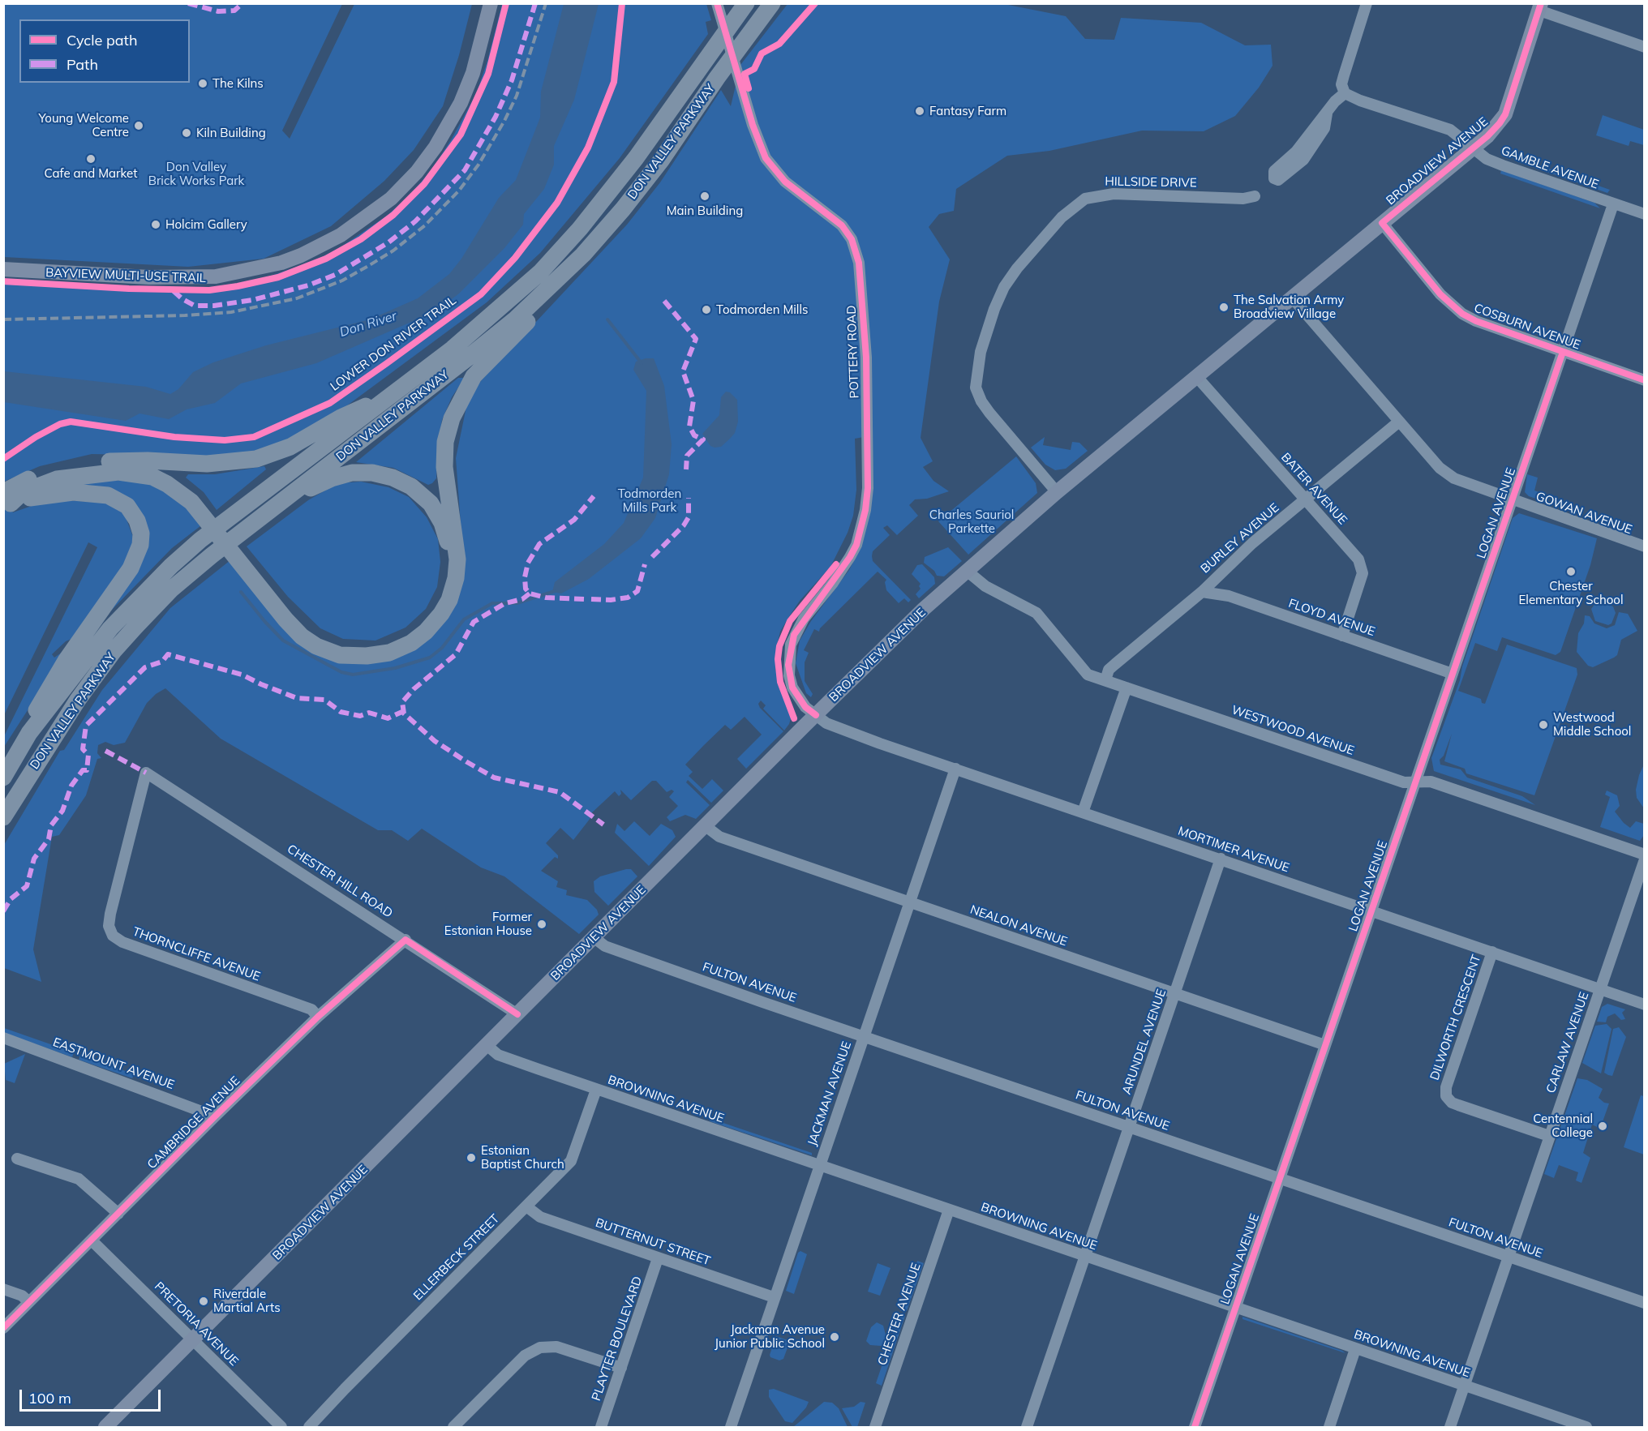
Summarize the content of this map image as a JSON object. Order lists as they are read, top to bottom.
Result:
{
  "streets": {
    "highway": ["DON VALLEY PARKWAY"],
    "main road": ["BROADVIEW AVENUE"],
    "street": [
      "GAMBLE AVENUE",
      "HILLSIDE DRIVE",
      "COSBURN AVENUE",
      "POTTERY ROAD",
      "BATER AVENUE",
      "LOGAN AVENUE",
      "GOWAN AVENUE",
      "BURLEY AVENUE",
      "FLOYD AVENUE",
      "WESTWOOD AVENUE",
      "MORTIMER AVENUE",
      "CHESTER HILL ROAD",
      "NEALON AVENUE",
      "THORNCLIFFE AVENUE",
      "FULTON AVENUE",
      "DILWORTH CRESCENT",
      "ARUNDEL AVENUE",
      "CARLAW AVENUE",
      "EASTMOUNT AVENUE",
      "JACKMAN AVENUE",
      "BROWNING AVENUE",
      "CAMBRIDGE AVENUE",
      "BUTTERNUT STREET",
      "ELLERBECK STREET",
      "CHESTER AVENUE",
      "PRETORIA AVENUE",
      "PLAYTER BOULEVARD"
    ],
    "cycle path": ["BAYVIEW MULTI-USE TRAIL", "LOWER DON RIVER TRAIL"]
  },
  "crossings": [
    ["BROADVIEW AVENUE", "GAMBLE AVENUE"],
    ["BROADVIEW AVENUE", "HILLSIDE DRIVE"],
    ["BROADVIEW AVENUE", "COSBURN AVENUE"],
    ["BROADVIEW AVENUE", "POTTERY ROAD"],
    ["BROADVIEW AVENUE", "BATER AVENUE"],
    ["BROADVIEW AVENUE", "GOWAN AVENUE"],
    ["BROADVIEW AVENUE", "WESTWOOD AVENUE"],
    ["BROADVIEW AVENUE", "MORTIMER AVENUE"],
    ["BROADVIEW AVENUE", "CHESTER HILL ROAD"],
    ["BROADVIEW AVENUE", "NEALON AVENUE"],
    ["BROADVIEW AVENUE", "FULTON AVENUE"],
    ["BROADVIEW AVENUE", "BROWNING AVENUE"],
    ["BROADVIEW AVENUE", "PRETORIA AVENUE"],
    ["GAMBLE AVENUE", "LOGAN AVENUE"],
    ["COSBURN AVENUE", "LOGAN AVENUE"],
    ["POTTERY ROAD", "MORTIMER AVENUE"],
    ["BATER AVENUE", "BURLEY AVENUE"],
    ["BATER AVENUE", "FLOYD AVENUE"],
    ["LOGAN AVENUE", "GOWAN AVENUE"],
    ["LOGAN AVENUE", "FLOYD AVENUE"],
    ["LOGAN AVENUE", "WESTWOOD AVENUE"],
    ["LOGAN AVENUE", "MORTIMER AVENUE"],
    ["LOGAN AVENUE", "NEALON AVENUE"],
    ["LOGAN AVENUE", "FULTON AVENUE"],
    ["LOGAN AVENUE", "BROWNING AVENUE"],
    ["GOWAN AVENUE", "BURLEY AVENUE"],
    ["BURLEY AVENUE", "FLOYD AVENUE"],
    ["BURLEY AVENUE", "WESTWOOD AVENUE"],
    ["MORTIMER AVENUE", "DILWORTH CRESCENT"],
    ["MORTIMER AVENUE", "ARUNDEL AVENUE"],
    ["MORTIMER AVENUE", "CARLAW AVENUE"],
    ["MORTIMER AVENUE", "JACKMAN AVENUE"],
    ["CHESTER HILL ROAD", "THORNCLIFFE AVENUE"],
    ["CHESTER HILL ROAD", "CAMBRIDGE AVENUE"],
    ["NEALON AVENUE", "ARUNDEL AVENUE"],
    ["NEALON AVENUE", "JACKMAN AVENUE"],
    ["THORNCLIFFE AVENUE", "CAMBRIDGE AVENUE"],
    ["FULTON AVENUE", "ARUNDEL AVENUE"],
    ["FULTON AVENUE", "CARLAW AVENUE"],
    ["FULTON AVENUE", "JACKMAN AVENUE"],
    ["DILWORTH CRESCENT", "CARLAW AVENUE"],
    ["ARUNDEL AVENUE", "BROWNING AVENUE"],
    ["CARLAW AVENUE", "BROWNING AVENUE"],
    ["EASTMOUNT AVENUE", "CAMBRIDGE AVENUE"],
    ["JACKMAN AVENUE", "BROWNING AVENUE"],
    ["JACKMAN AVENUE", "BUTTERNUT STREET"],
    ["BROWNING AVENUE", "ELLERBECK STREET"],
    ["BROWNING AVENUE", "CHESTER AVENUE"],
    ["CAMBRIDGE AVENUE", "PRETORIA AVENUE"],
    ["BUTTERNUT STREET", "ELLERBECK STREET"],
    ["BUTTERNUT STREET", "PLAYTER BOULEVARD"]
  ],
  "water": ["Don River"],
  "parks": ["Don Valley Brick Works Park", "Todmorden Mills Park", "Charles Sauriol Parkette"],
  "places": [
    "The Kilns",
    "Fantasy Farm",
    "Young Welcome Centre",
    "Kiln Building",
    "Cafe and Market",
    "Main Building",
    "Holcim Gallery",
    "The Salvation Army Broadview Village",
    "Todmorden Mills",
    "Chester Elementary School",
    "Westwood Middle School",
    "Former Estonian House",
    "Centennial College",
    "Estonian Baptist Church",
    "Riverdale Martial Arts",
    "Jackman Avenue Junior Public School"
  ],
  "legend": ["Cycle path", "Path"],
  "scale_bar": "100 m"
}
